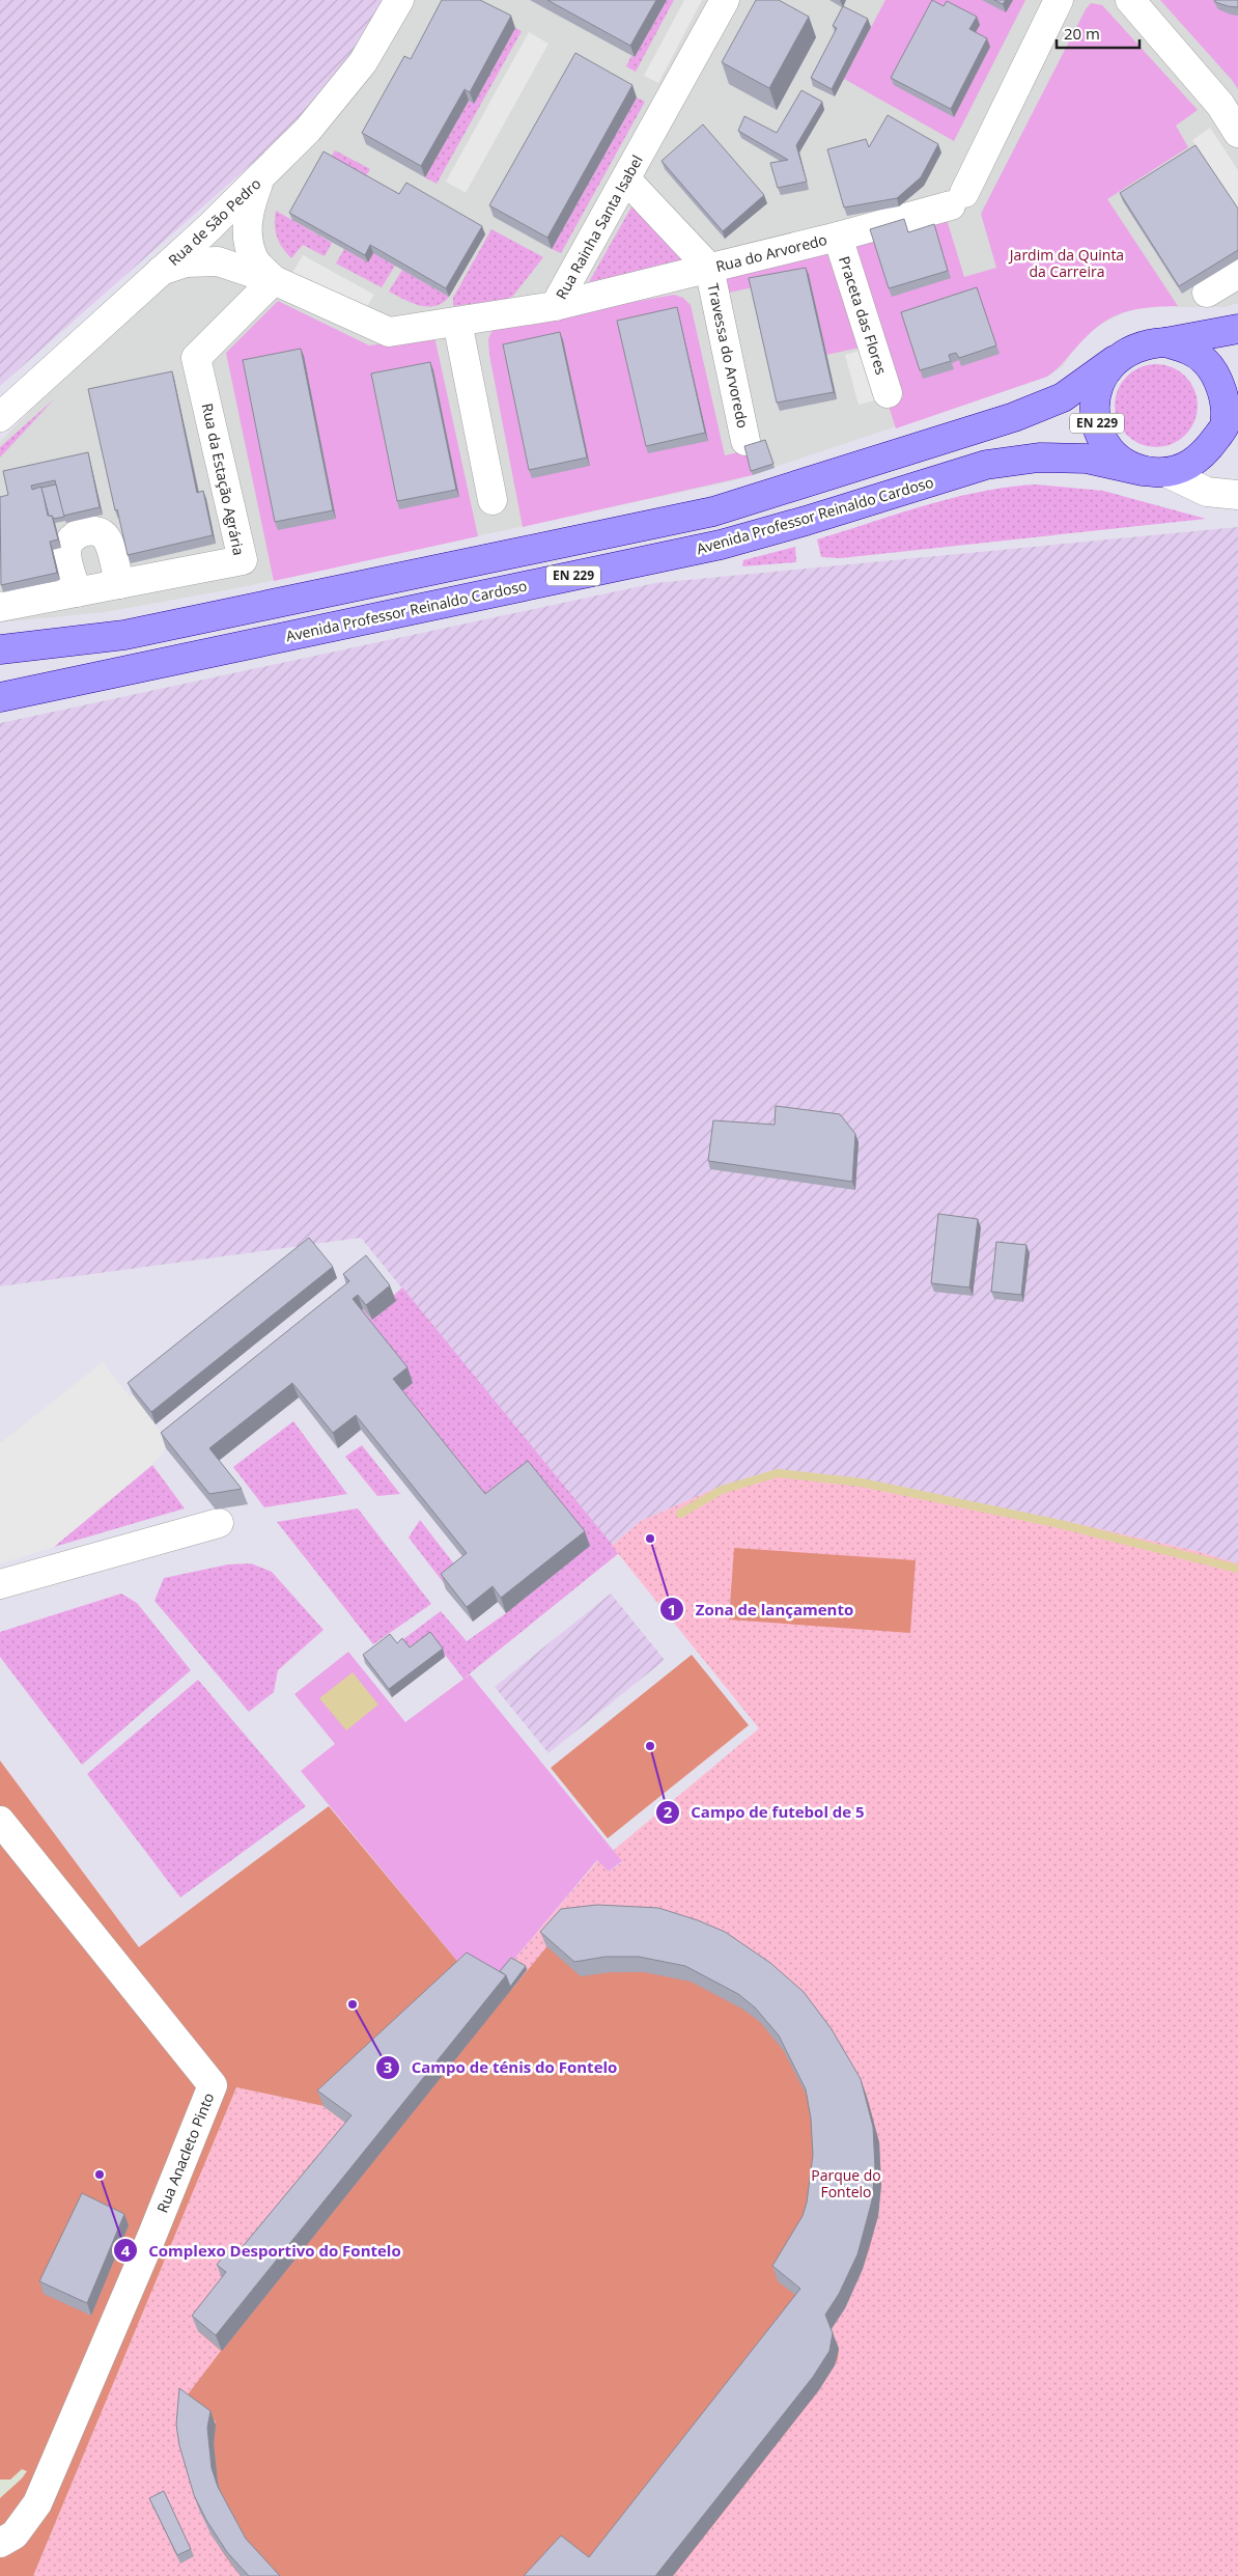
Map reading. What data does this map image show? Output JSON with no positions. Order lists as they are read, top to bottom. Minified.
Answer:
{"streets":{"main road":["EN 229","Avenida Professor Reinaldo Cardoso"],"street":["Rua de São Pedro","Rua Rainha Santa Isabel","Rua do Arvoredo","Praceta das Flores","Travessa do Arvoredo","Rua da Estação Agrária","Rua Anacleto Pinto"]},"crossings":[["Rua de São Pedro","Rua Rainha Santa Isabel"],["Rua Rainha Santa Isabel","Rua do Arvoredo"],["Rua Rainha Santa Isabel","Travessa do Arvoredo"],["Rua Rainha Santa Isabel","Rua da Estação Agrária"],["Rua do Arvoredo","Praceta das Flores"],["Rua do Arvoredo","Travessa do Arvoredo"],["EN 229","Avenida Professor Reinaldo Cardoso"]],"parks":["Jardim da Quinta da Carreira","Parque do Fontelo"],"places":["Zona de lançamento","Campo de futebol de 5","Campo de ténis do Fontelo","Complexo Desportivo do Fontelo"],"scale_bar":"20 m"}
